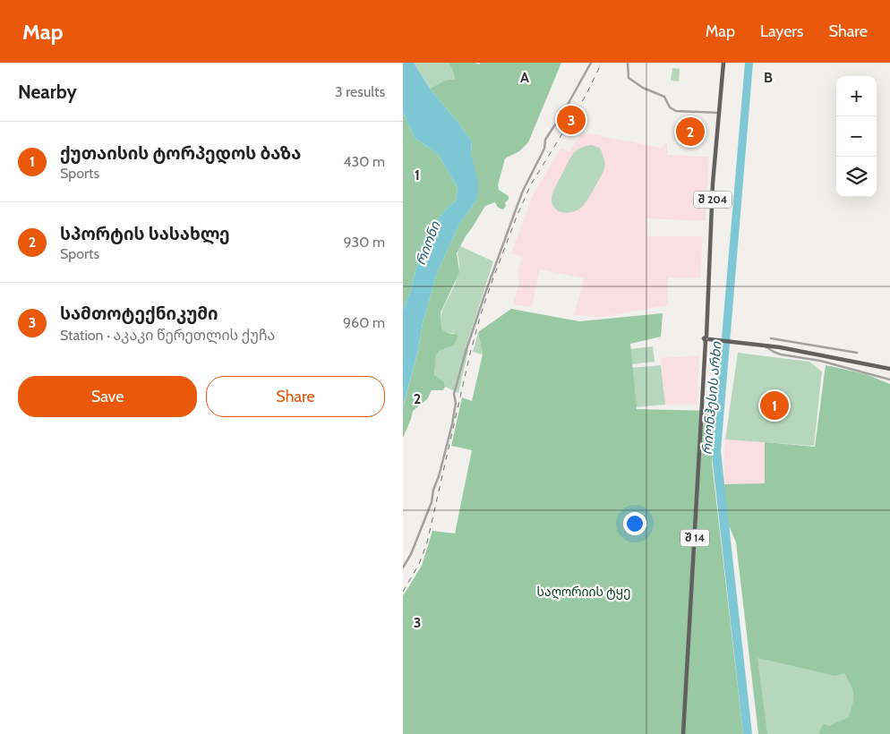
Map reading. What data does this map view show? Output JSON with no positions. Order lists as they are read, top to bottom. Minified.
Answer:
{"streets":{"main road":["შ 204","შ 14"]},"crossings":[["შ 204","შ 14"]],"water":["რიონი","რიონჰესის არხი"],"parks":["საღორიის ტყე"],"page":{"header":"Map","nav":["Map","Layers","Share"],"heading":["Nearby","3 results"],"map_buttons":["+","−"],"pins":["3","2","1"],"list":[{"mark":"1","name":"ქუთაისის ტორპედოს ბაზა","note":"Sports","value":"430 m"},{"mark":"2","name":"სპორტის სასახლე","note":"Sports","value":"930 m"},{"mark":"3","name":"სამთოტექნიკუმი","note":"Station · აკაკი წერეთლის ქუჩა","value":"960 m"}],"buttons":["Save","Share"]},"grid":{"columns":["A","B"],"rows":["1","2","3"]}}
